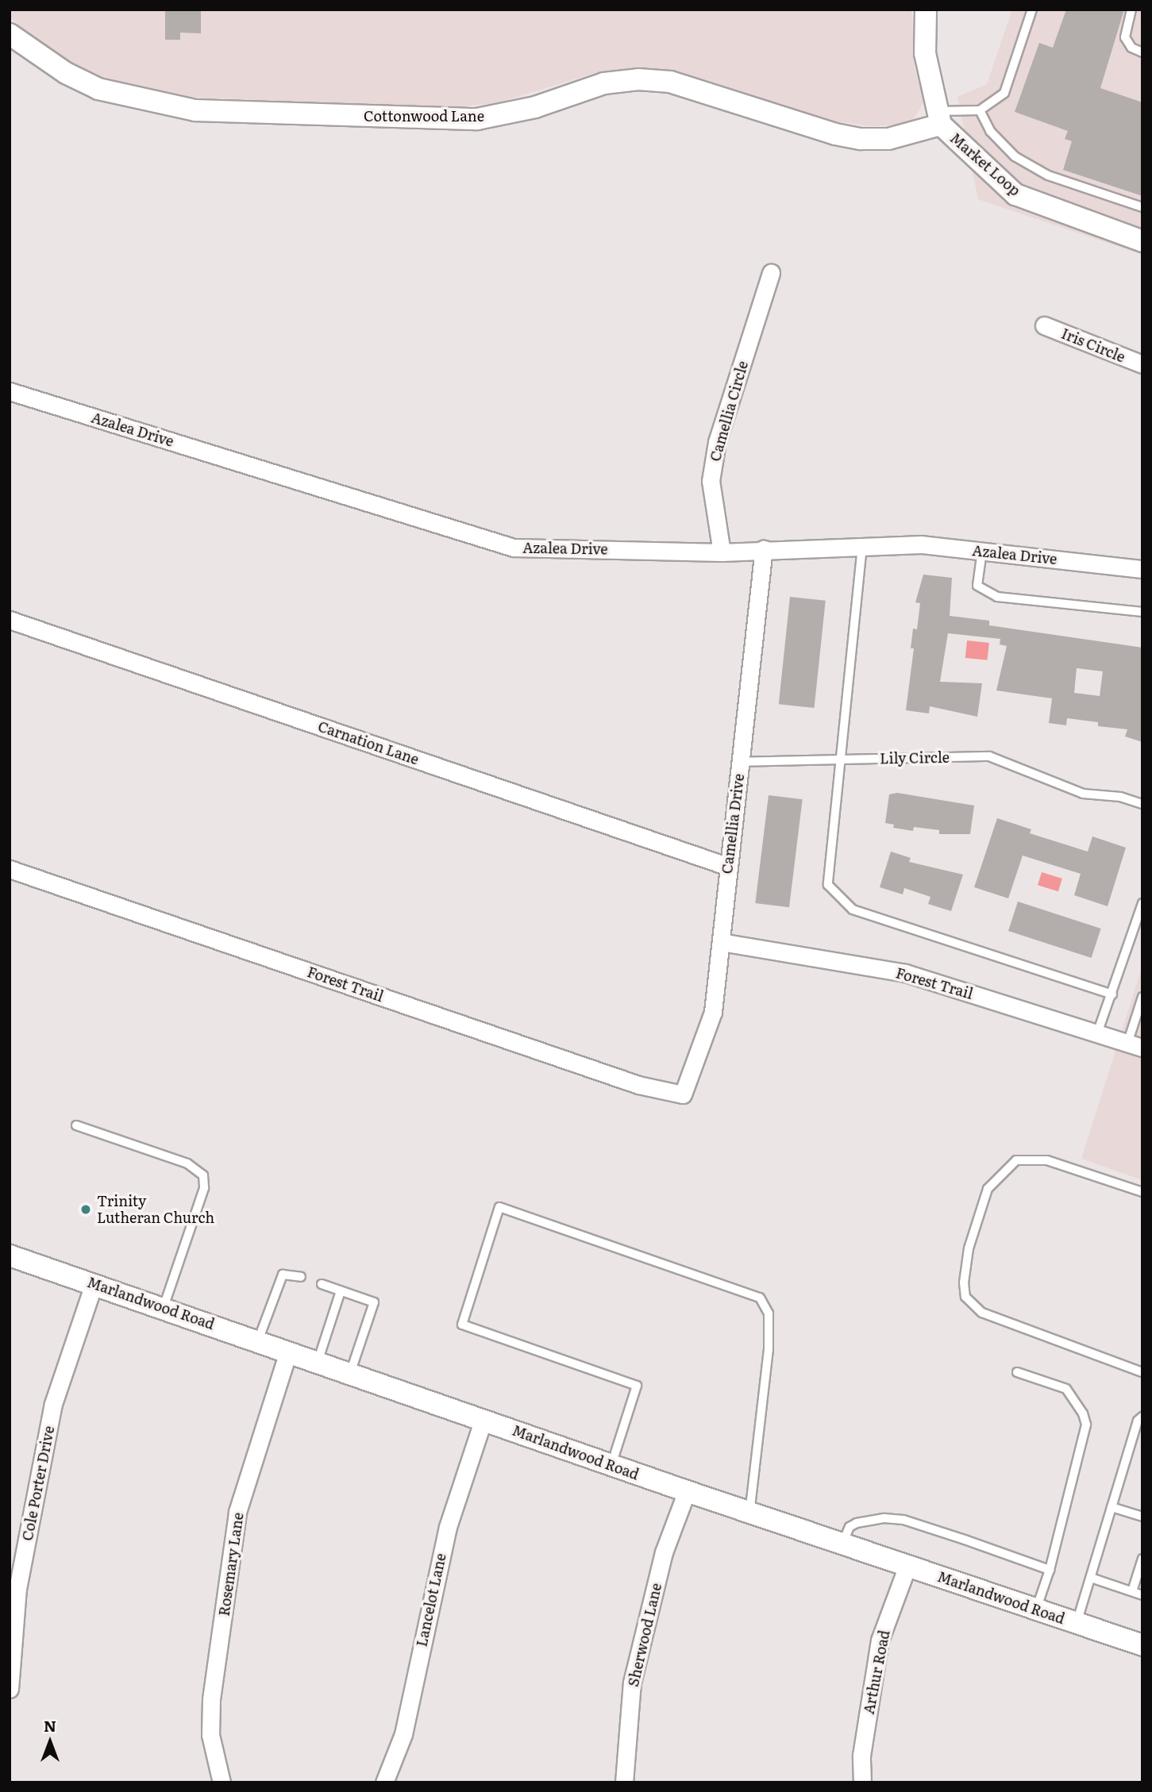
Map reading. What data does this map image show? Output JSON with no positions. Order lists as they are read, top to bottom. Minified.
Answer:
{"streets":{"street":["Cottonwood Lane","Market Loop","Iris Circle","Camellia Circle","Azalea Drive","Carnation Lane","Camellia Drive","Forest Trail","Marlandwood Road","Cole Porter Drive","Rosemary Lane","Lancelot Lane","Sherwood Lane","Arthur Road"],"lane":["Lily Circle"]},"crossings":[["Cottonwood Lane","Market Loop"],["Camellia Circle","Azalea Drive"],["Azalea Drive","Camellia Drive"],["Carnation Lane","Camellia Drive"],["Lily Circle","Camellia Drive"],["Camellia Drive","Forest Trail"],["Marlandwood Road","Cole Porter Drive"],["Marlandwood Road","Rosemary Lane"],["Marlandwood Road","Lancelot Lane"],["Marlandwood Road","Sherwood Lane"],["Marlandwood Road","Arthur Road"]],"places":["Trinity Lutheran Church"],"north":"top"}
